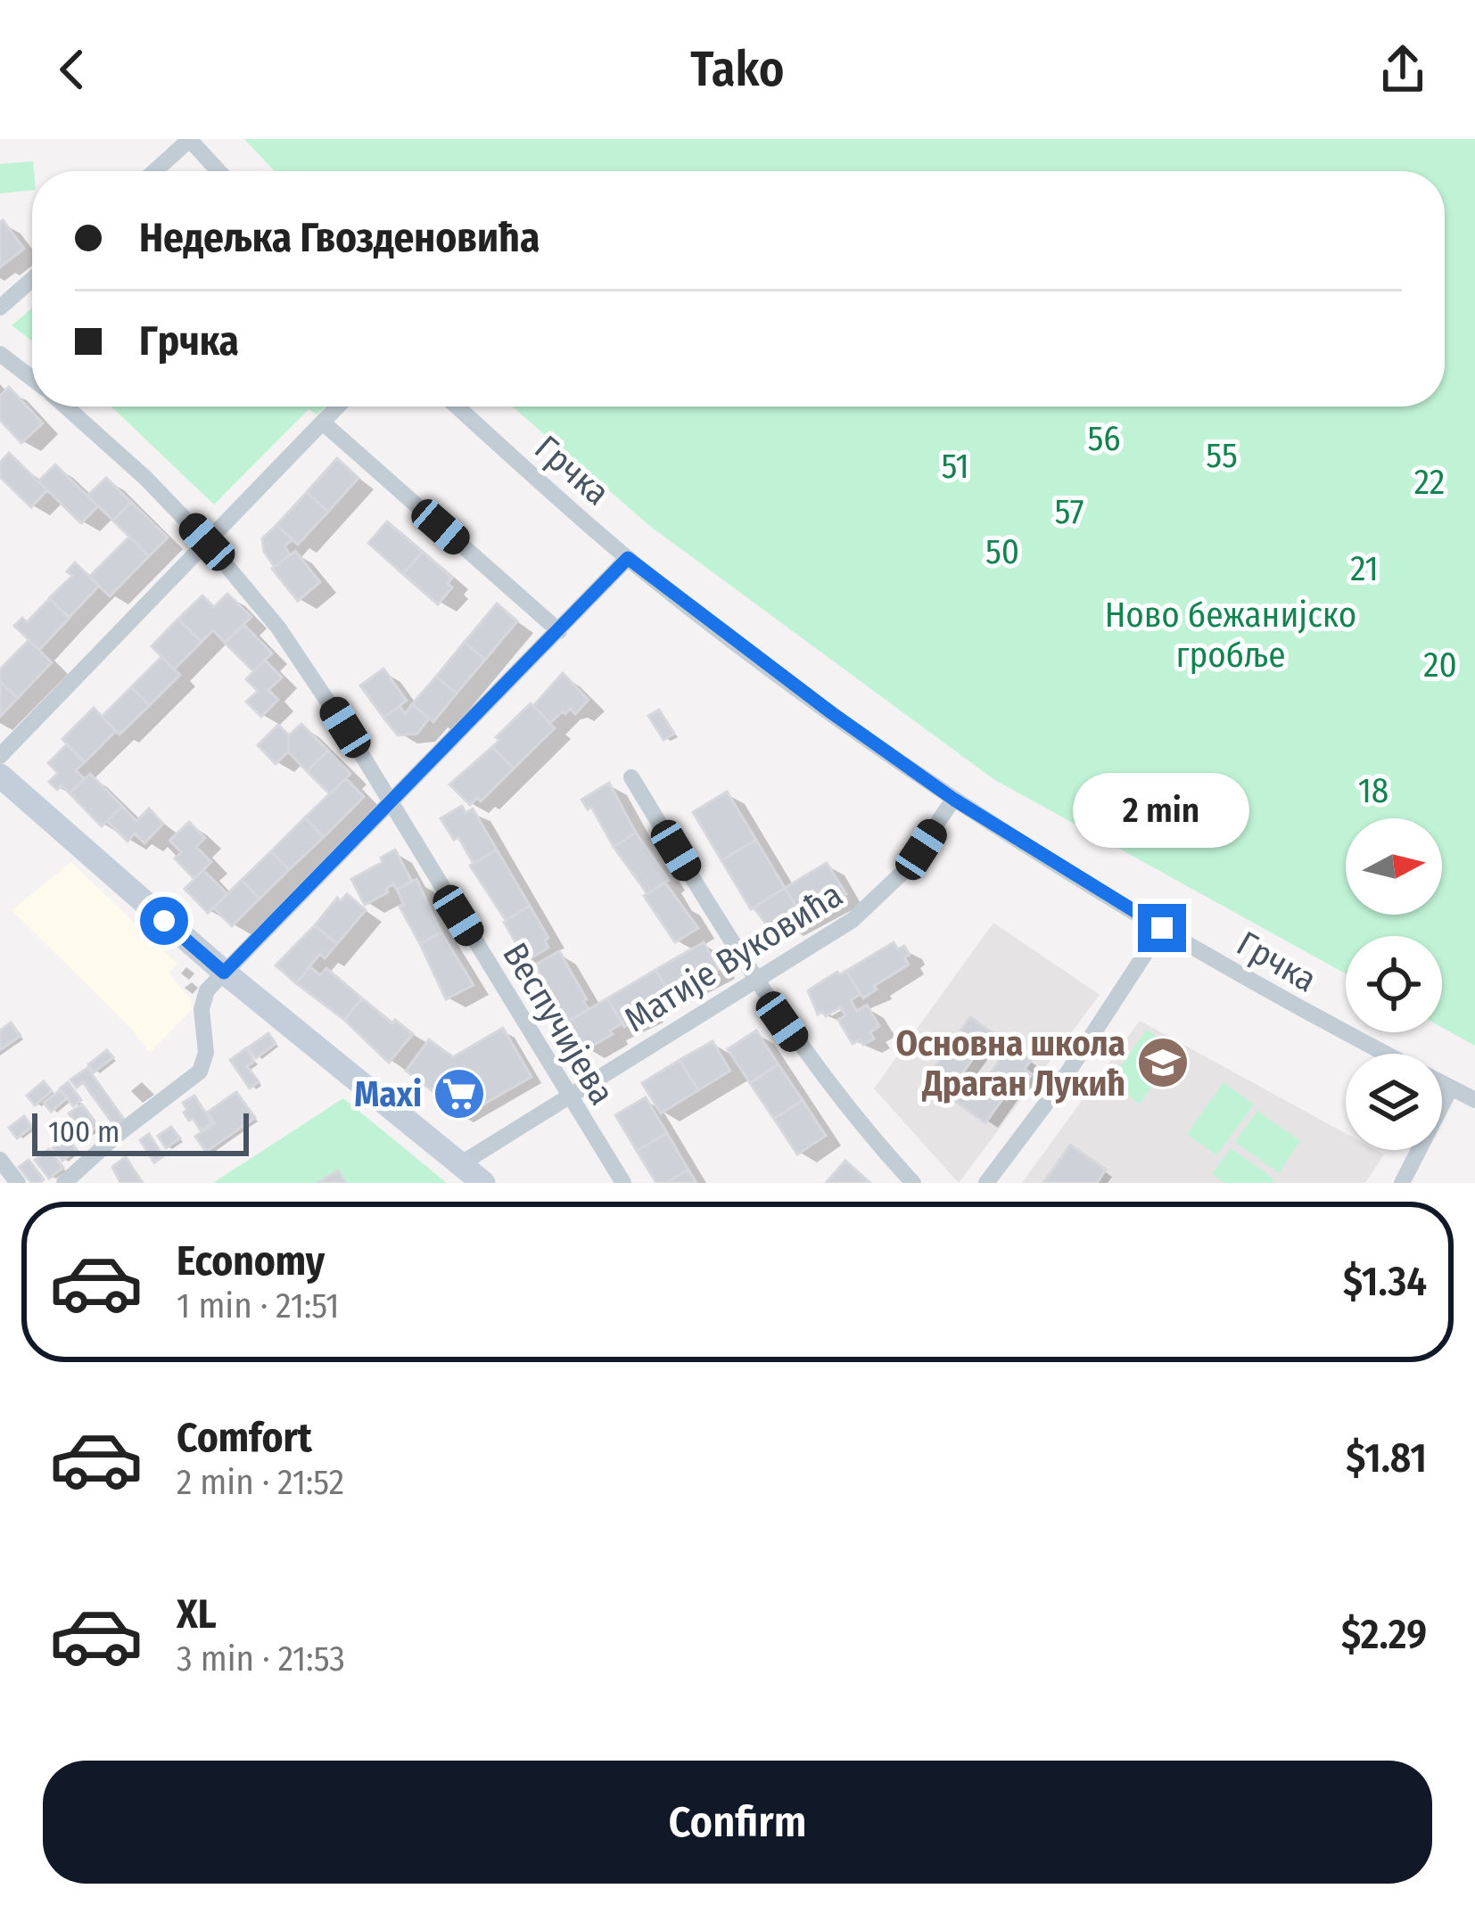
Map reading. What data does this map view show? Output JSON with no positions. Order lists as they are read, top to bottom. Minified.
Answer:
{"streets":{"street":["Грчка","Матије Вуковића","Веспучијева"]},"crossings":[["Грчка","Матије Вуковића"],["Матије Вуковића","Веспучијева"]],"parks":["56","55","51","22","57","50","21","Ново бежанијско гробље","20","18"],"places":{"school or university":["Основна школа Драган Лукић"],"supermarket":["Maxi"]},"scale_bar":"100 m","north":"right","page":{"header":"Tako","banner":["Недељка Гвозденовића","Грчка"],"bubble":"2 min","scale":"100 m","list":[{"name":"Economy","note":"1 min · 21:51","value":"$1.34"},{"name":"Comfort","note":"2 min · 21:52","value":"$1.81"},{"name":"XL","note":"3 min · 21:53","value":"$2.29"}],"buttons":"Confirm"}}
